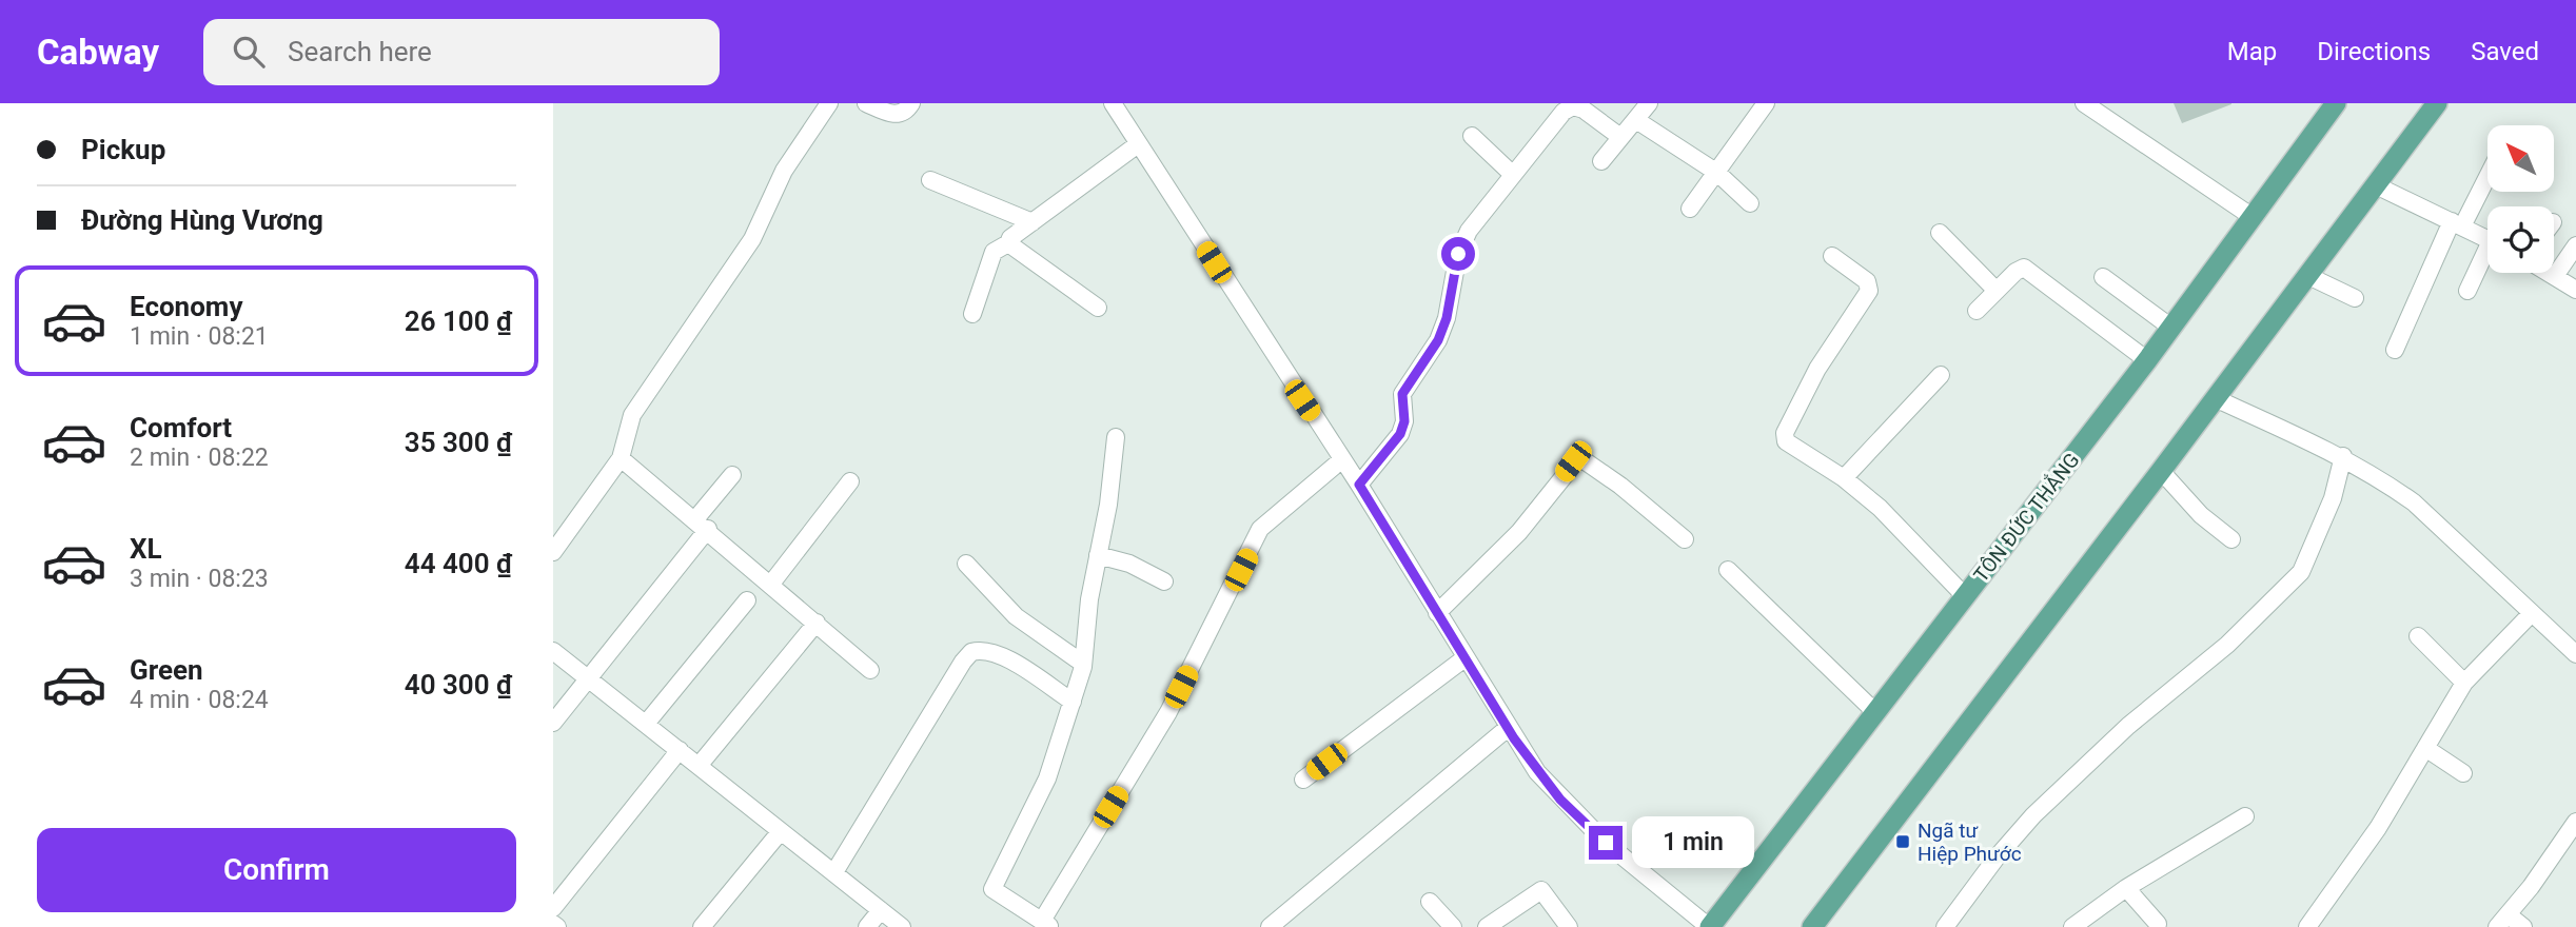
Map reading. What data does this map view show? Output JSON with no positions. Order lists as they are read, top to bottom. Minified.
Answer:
{"streets":{"main road":["TÔN ĐỨC THẮNG"]},"places":{"transit":["Ngã tư Hiệp Phước"]},"north":"top left","page":{"header":"Cabway","search":"Search here","nav":["Map","Directions","Saved"],"banner":["Pickup","Đường Hùng Vương"],"list":[{"name":"Economy","note":"1 min · 08:21","value":"26 100 ₫"},{"name":"Comfort","note":"2 min · 08:22","value":"35 300 ₫"},{"name":"XL","note":"3 min · 08:23","value":"44 400 ₫"},{"name":"Green","note":"4 min · 08:24","value":"40 300 ₫"}],"buttons":"Confirm","bubble":"1 min"}}
